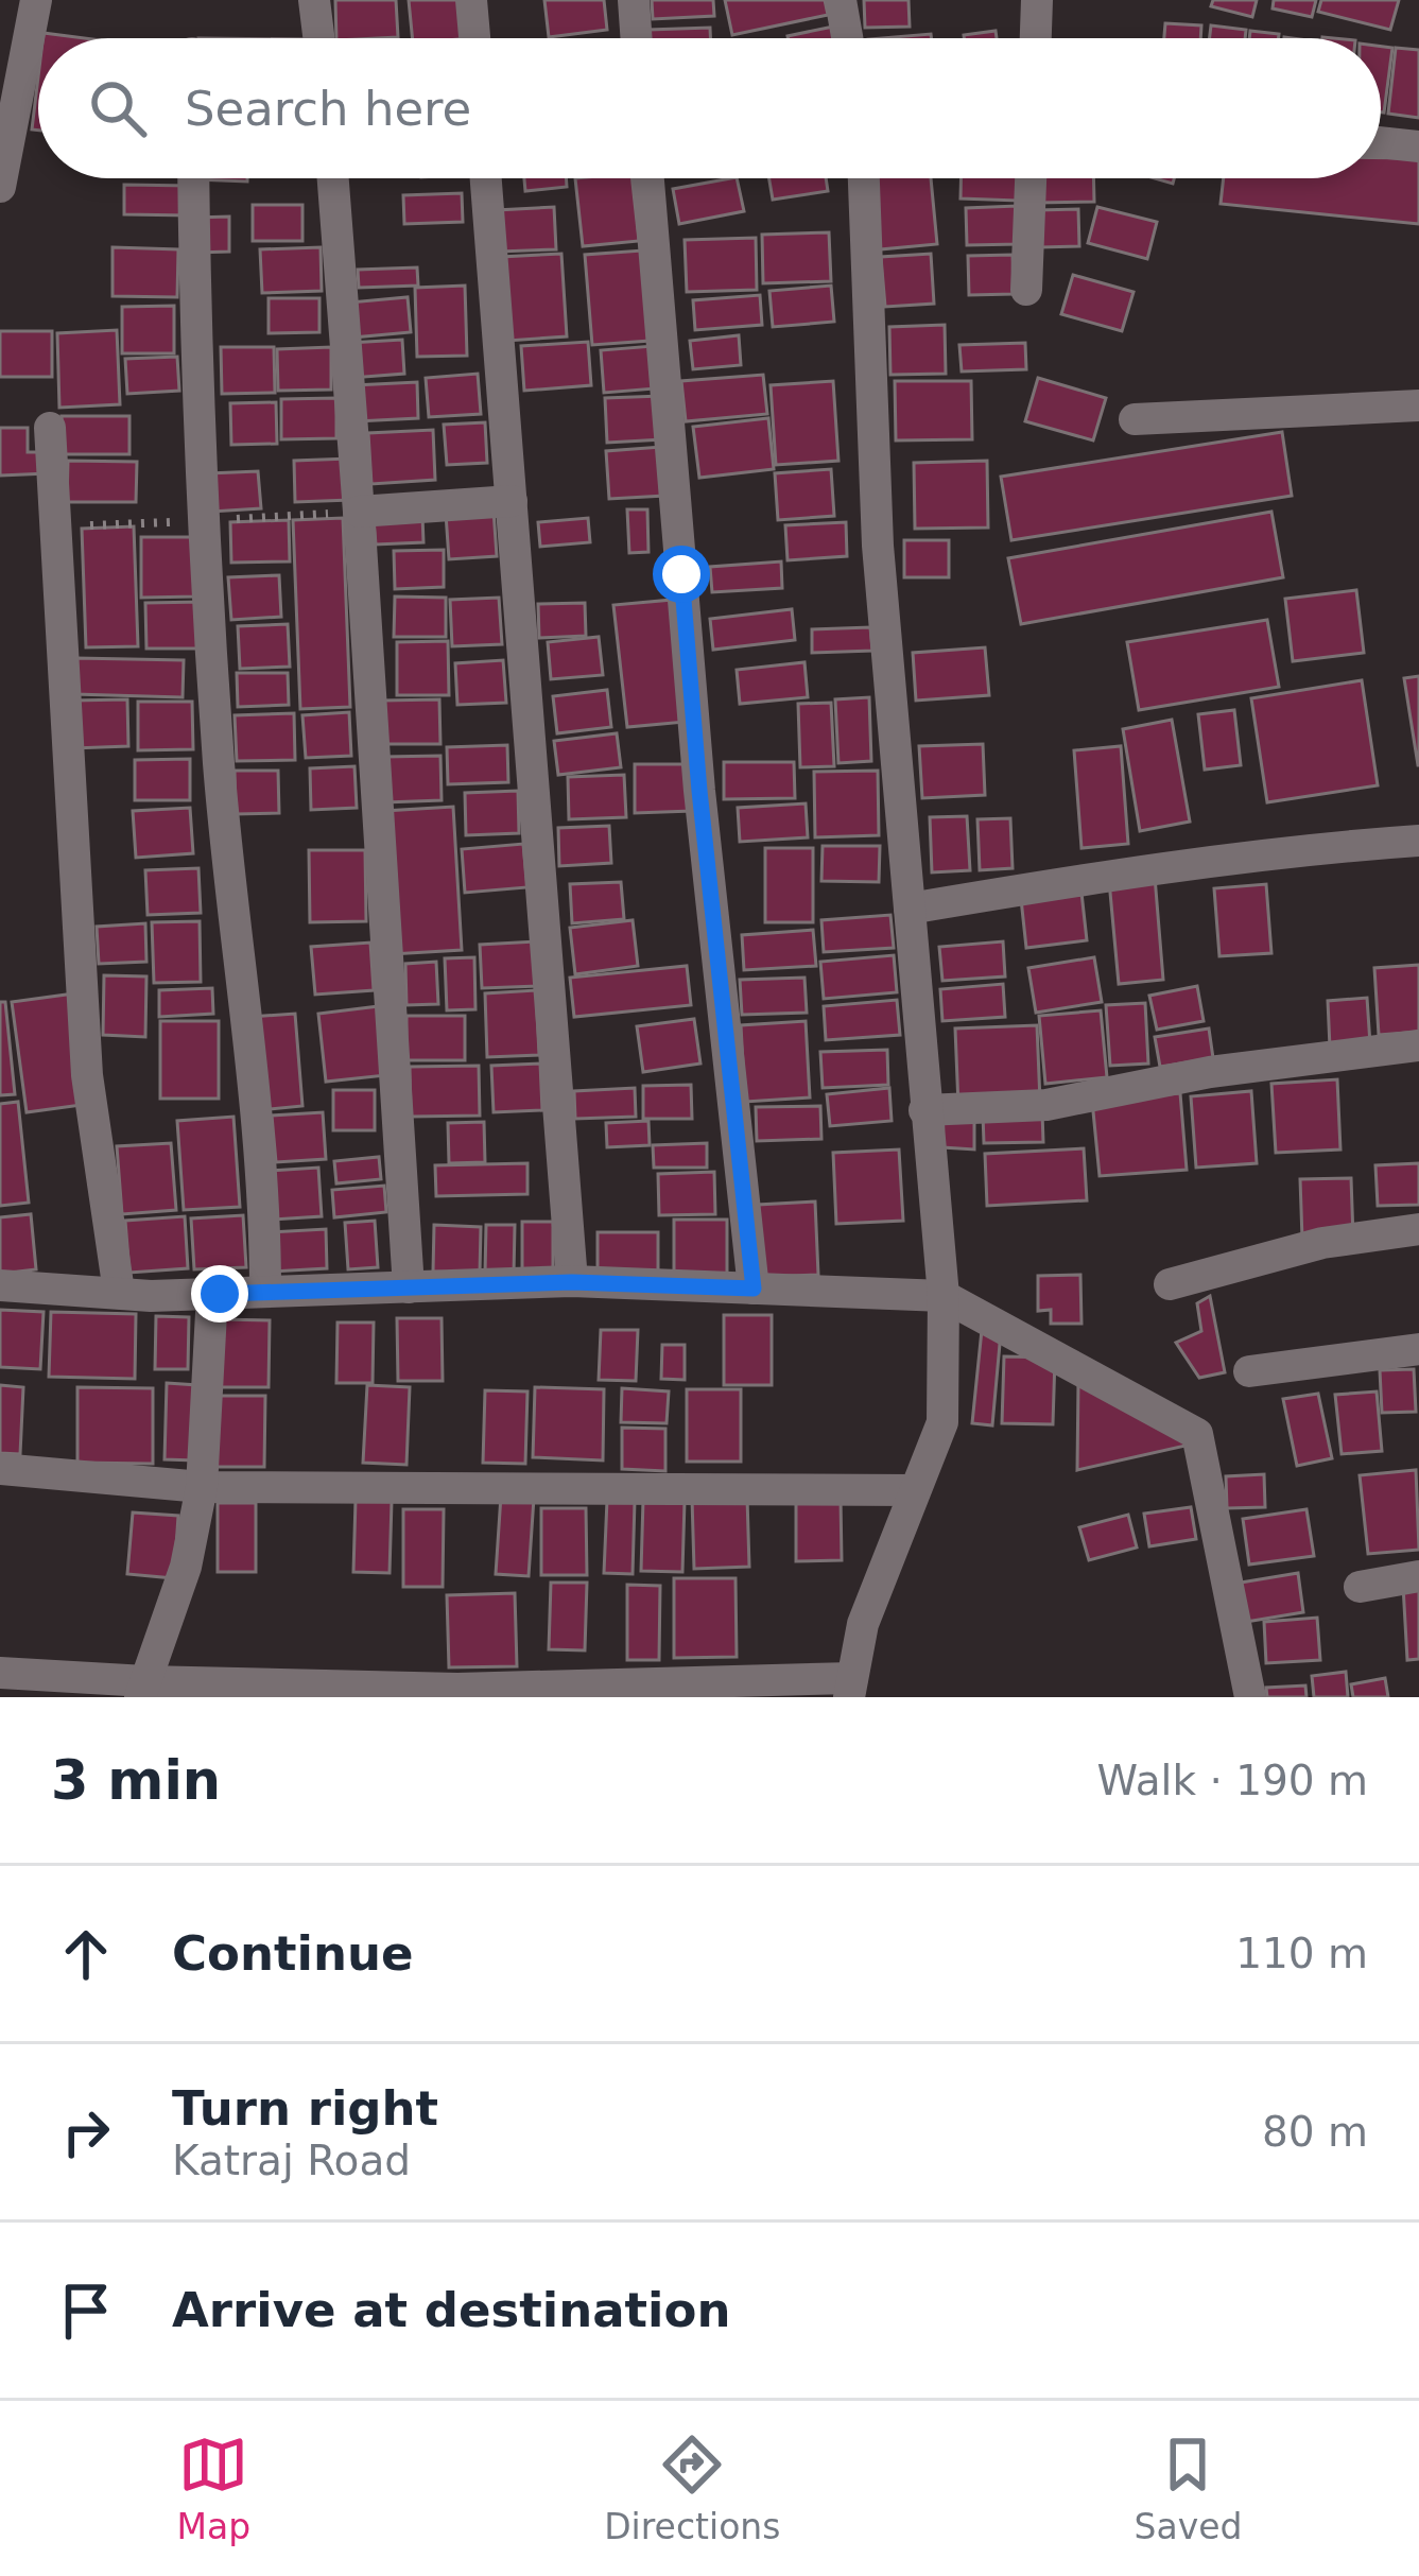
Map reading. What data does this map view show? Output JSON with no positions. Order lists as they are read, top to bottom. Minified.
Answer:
{"page":{"search":"Search here","heading":["3 min","Walk · 190 m"],"list":[["Continue","110 m"],["Turn right","Katraj Road","80 m"],"Arrive at destination"],"nav":["Map","Directions","Saved"]}}
